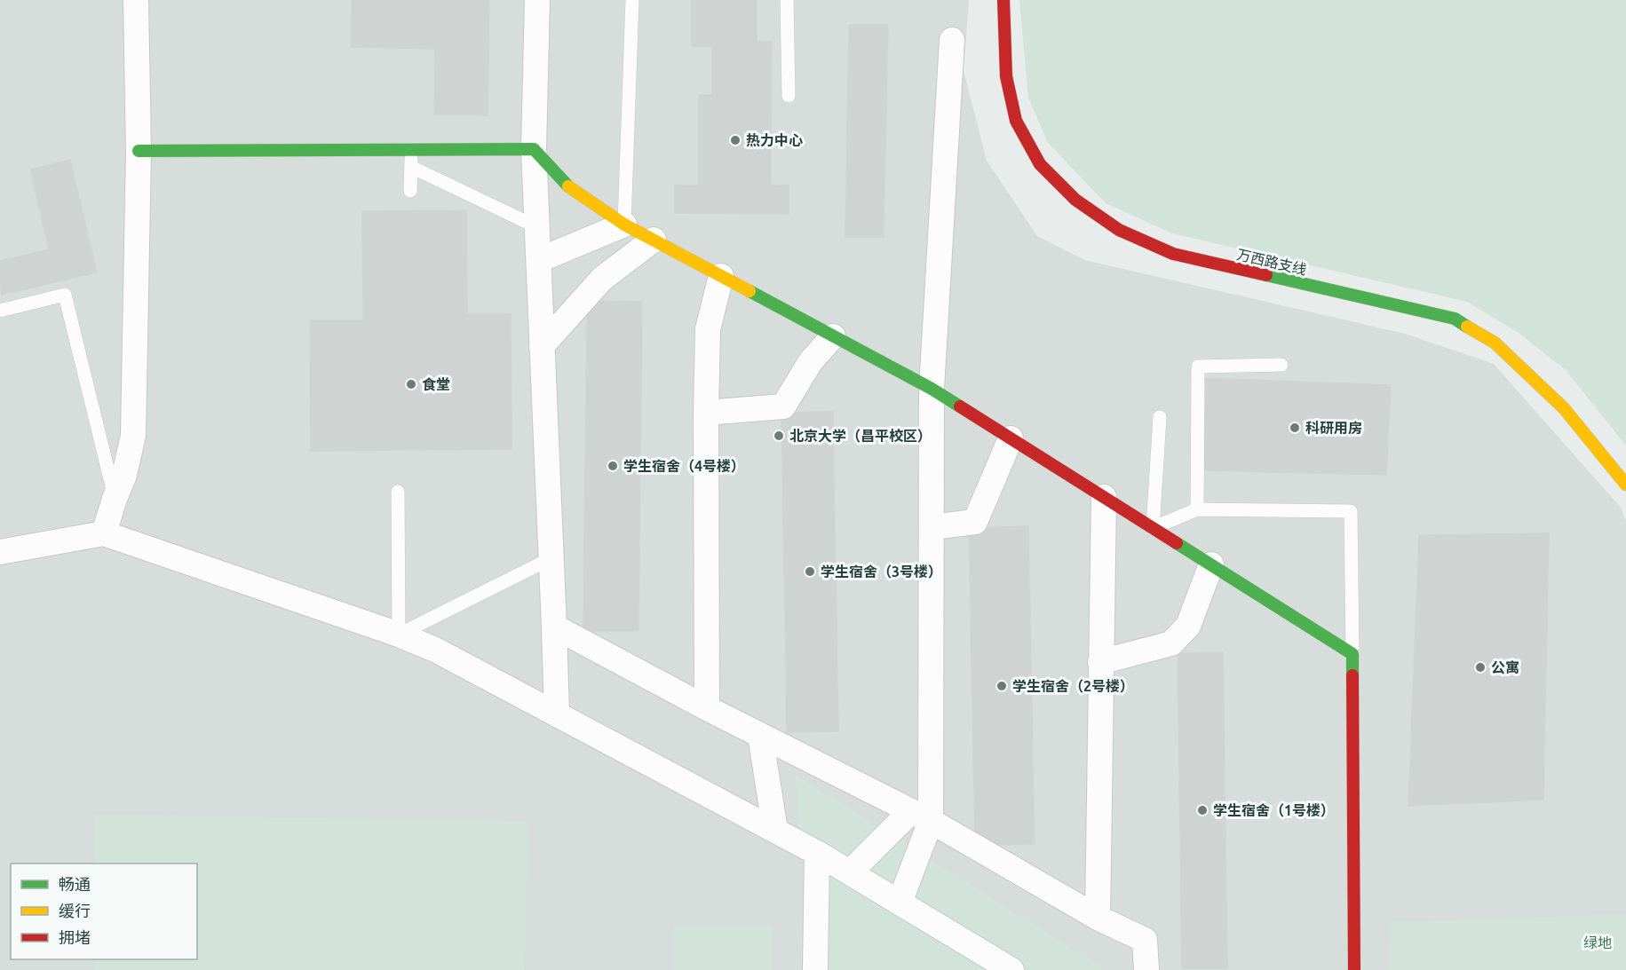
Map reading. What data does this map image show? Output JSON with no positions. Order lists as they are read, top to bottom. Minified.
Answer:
{"streets":{"street":["万西路支线"]},"parks":["绿地"],"places":["热力中心","食堂","科研用房","北京大学（昌平校区）","学生宿舍（4号楼）","学生宿舍（3号楼）","公寓","学生宿舍（2号楼）","学生宿舍（1号楼）"],"legend":["畅通","缓行","拥堵"]}
